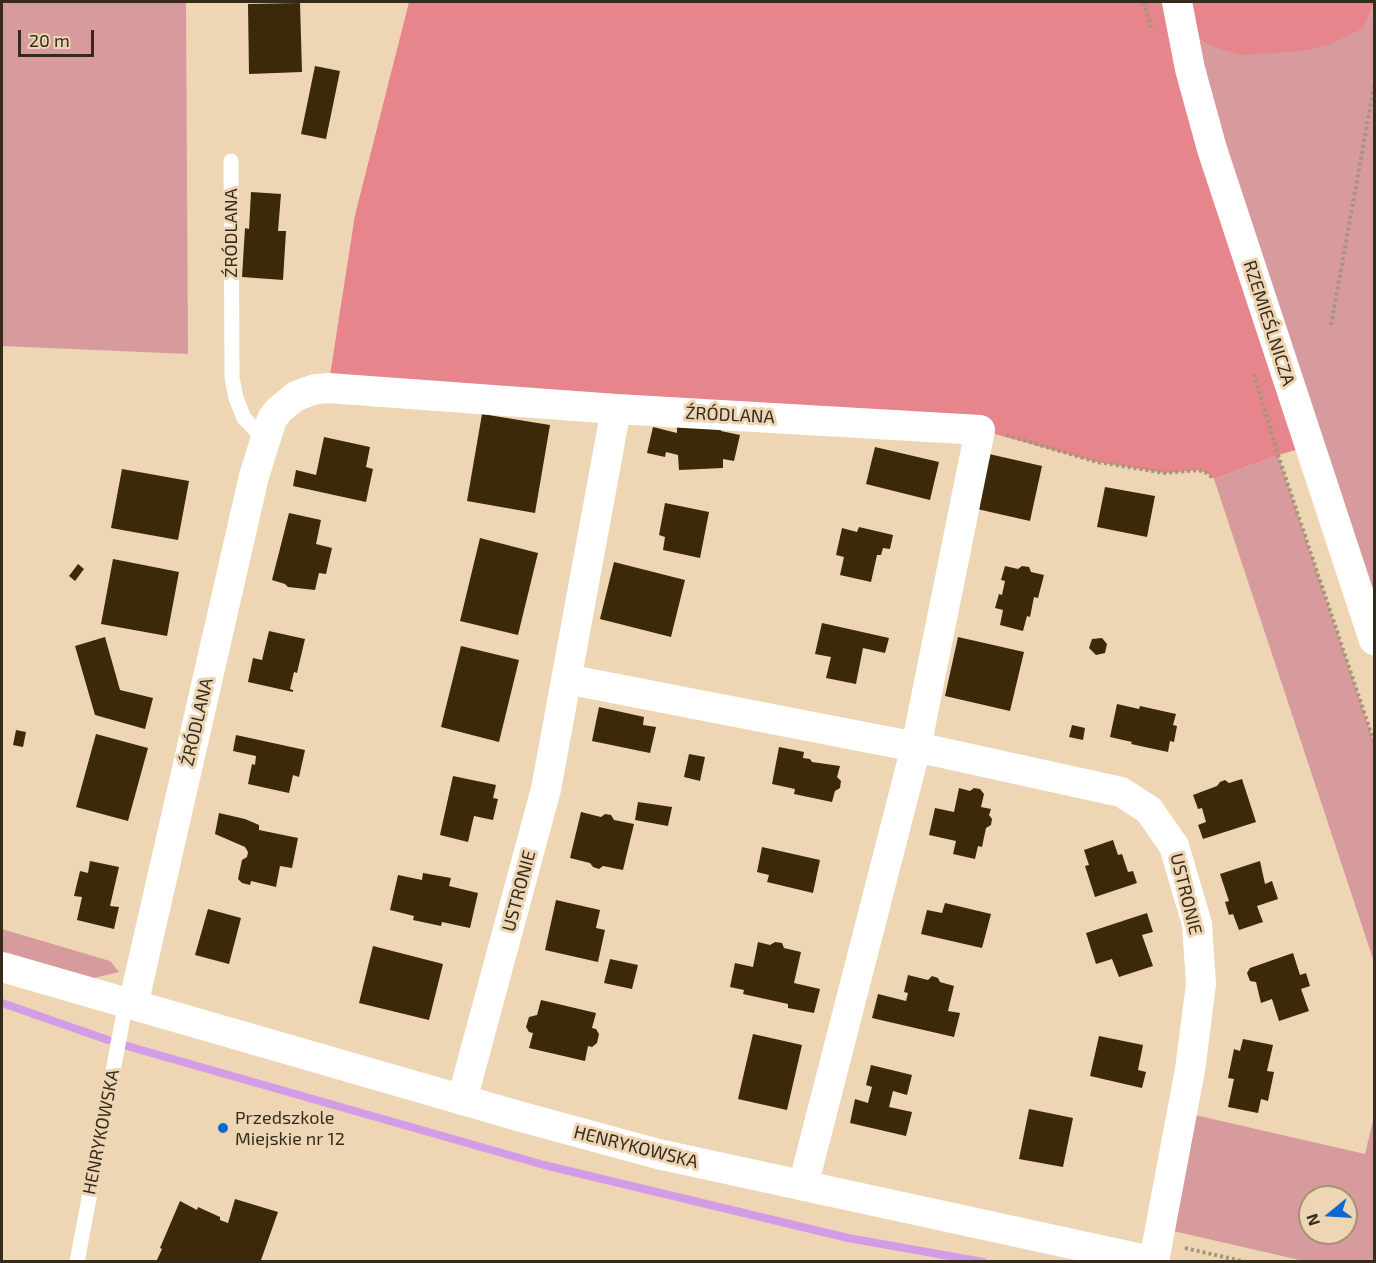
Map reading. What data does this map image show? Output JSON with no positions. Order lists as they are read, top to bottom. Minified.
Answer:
{"streets":{"street":["ŹRÓDLANA","RZEMIEŚLNICZA","USTRONIE","HENRYKOWSKA"]},"crossings":[["ŹRÓDLANA","USTRONIE"],["ŹRÓDLANA","HENRYKOWSKA"],["USTRONIE","HENRYKOWSKA"]],"places":["Przedszkole Miejskie nr 12"],"scale_bar":"20 m","north":"left"}
